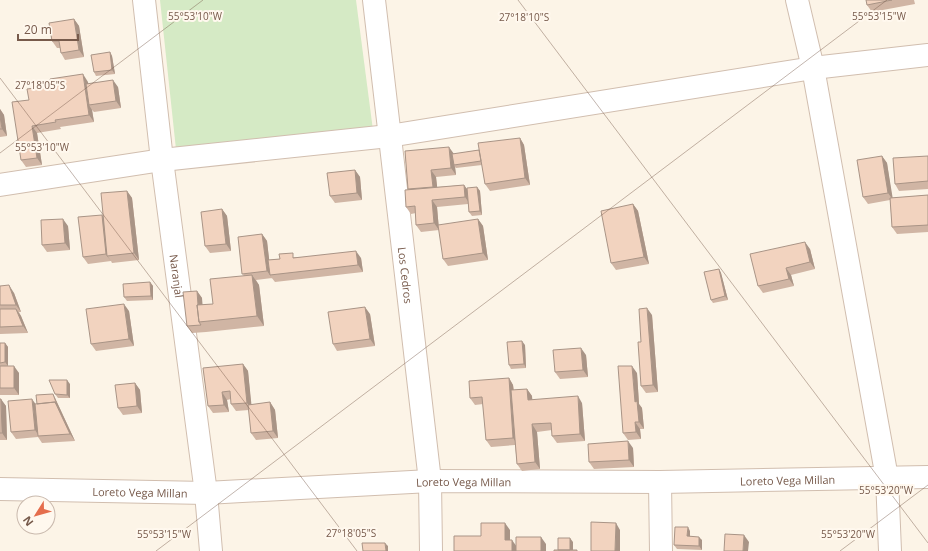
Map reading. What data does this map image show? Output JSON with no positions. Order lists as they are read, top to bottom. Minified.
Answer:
{"streets":{"street":["Los Cedros","Naranjal","Loreto Vega Millan"]},"crossings":[["Los Cedros","Loreto Vega Millan"],["Naranjal","Loreto Vega Millan"]],"scale_bar":"20 m","north":"bottom left","coordinates":["55°53'10\"W","55°53'15\"W","27°18'10\"S","27°18'05\"S","55°53'20\"W"]}
